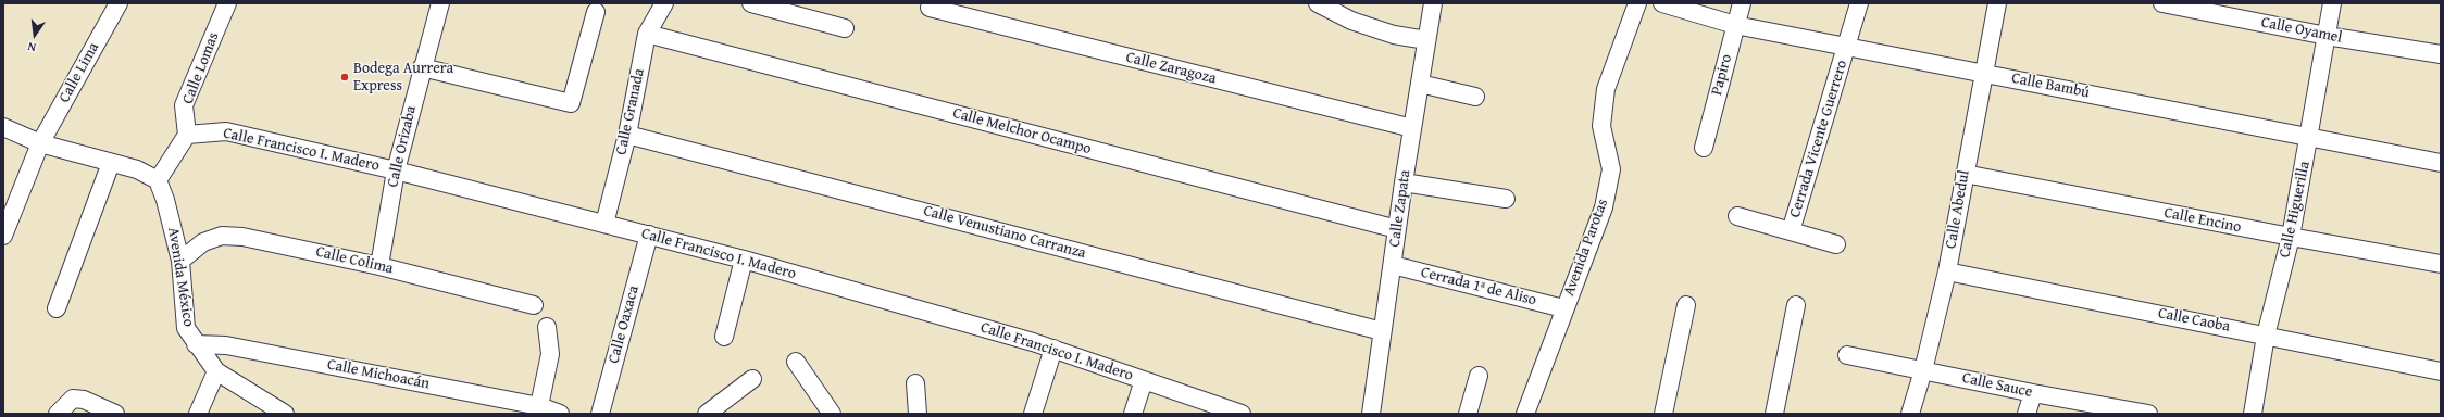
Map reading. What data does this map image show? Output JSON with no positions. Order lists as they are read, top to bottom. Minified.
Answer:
{"streets":{"street":["Calle Oyamel","Calle Lomas","Calle Zaragoza","Calle Lima","Papiro","Calle Bambú","Calle Granada","Calle Melchor Ocampo","Cerrada Vicente Guerrero","Calle Orizaba","Calle Francisco I. Madero","Calle Zapata","Calle Abedul","Calle Higuerilla","Calle Encino","Calle Venustiano Carranza","Avenida Parotas","Calle Colima","Avenida México","Cerrada 1ª de Aliso","Calle Caoba","Calle Oaxaca","Calle Michoacán","Calle Sauce"]},"crossings":[["Calle Oyamel","Calle Higuerilla"],["Calle Lomas","Calle Francisco I. Madero"],["Calle Zaragoza","Calle Zapata"],["Papiro","Calle Bambú"],["Calle Bambú","Cerrada Vicente Guerrero"],["Calle Bambú","Calle Abedul"],["Calle Bambú","Calle Higuerilla"],["Calle Granada","Calle Melchor Ocampo"],["Calle Granada","Calle Francisco I. Madero"],["Calle Granada","Calle Venustiano Carranza"],["Calle Melchor Ocampo","Calle Zapata"],["Calle Orizaba","Calle Francisco I. Madero"],["Calle Orizaba","Calle Colima"],["Calle Francisco I. Madero","Calle Oaxaca"],["Calle Zapata","Calle Venustiano Carranza"],["Calle Zapata","Cerrada 1ª de Aliso"],["Calle Abedul","Calle Encino"],["Calle Abedul","Calle Caoba"],["Calle Abedul","Calle Sauce"],["Calle Higuerilla","Calle Encino"],["Calle Higuerilla","Calle Caoba"],["Avenida Parotas","Cerrada 1ª de Aliso"],["Calle Colima","Avenida México"],["Avenida México","Calle Michoacán"]],"places":["Bodega Aurrera Express"],"north":"bottom"}
